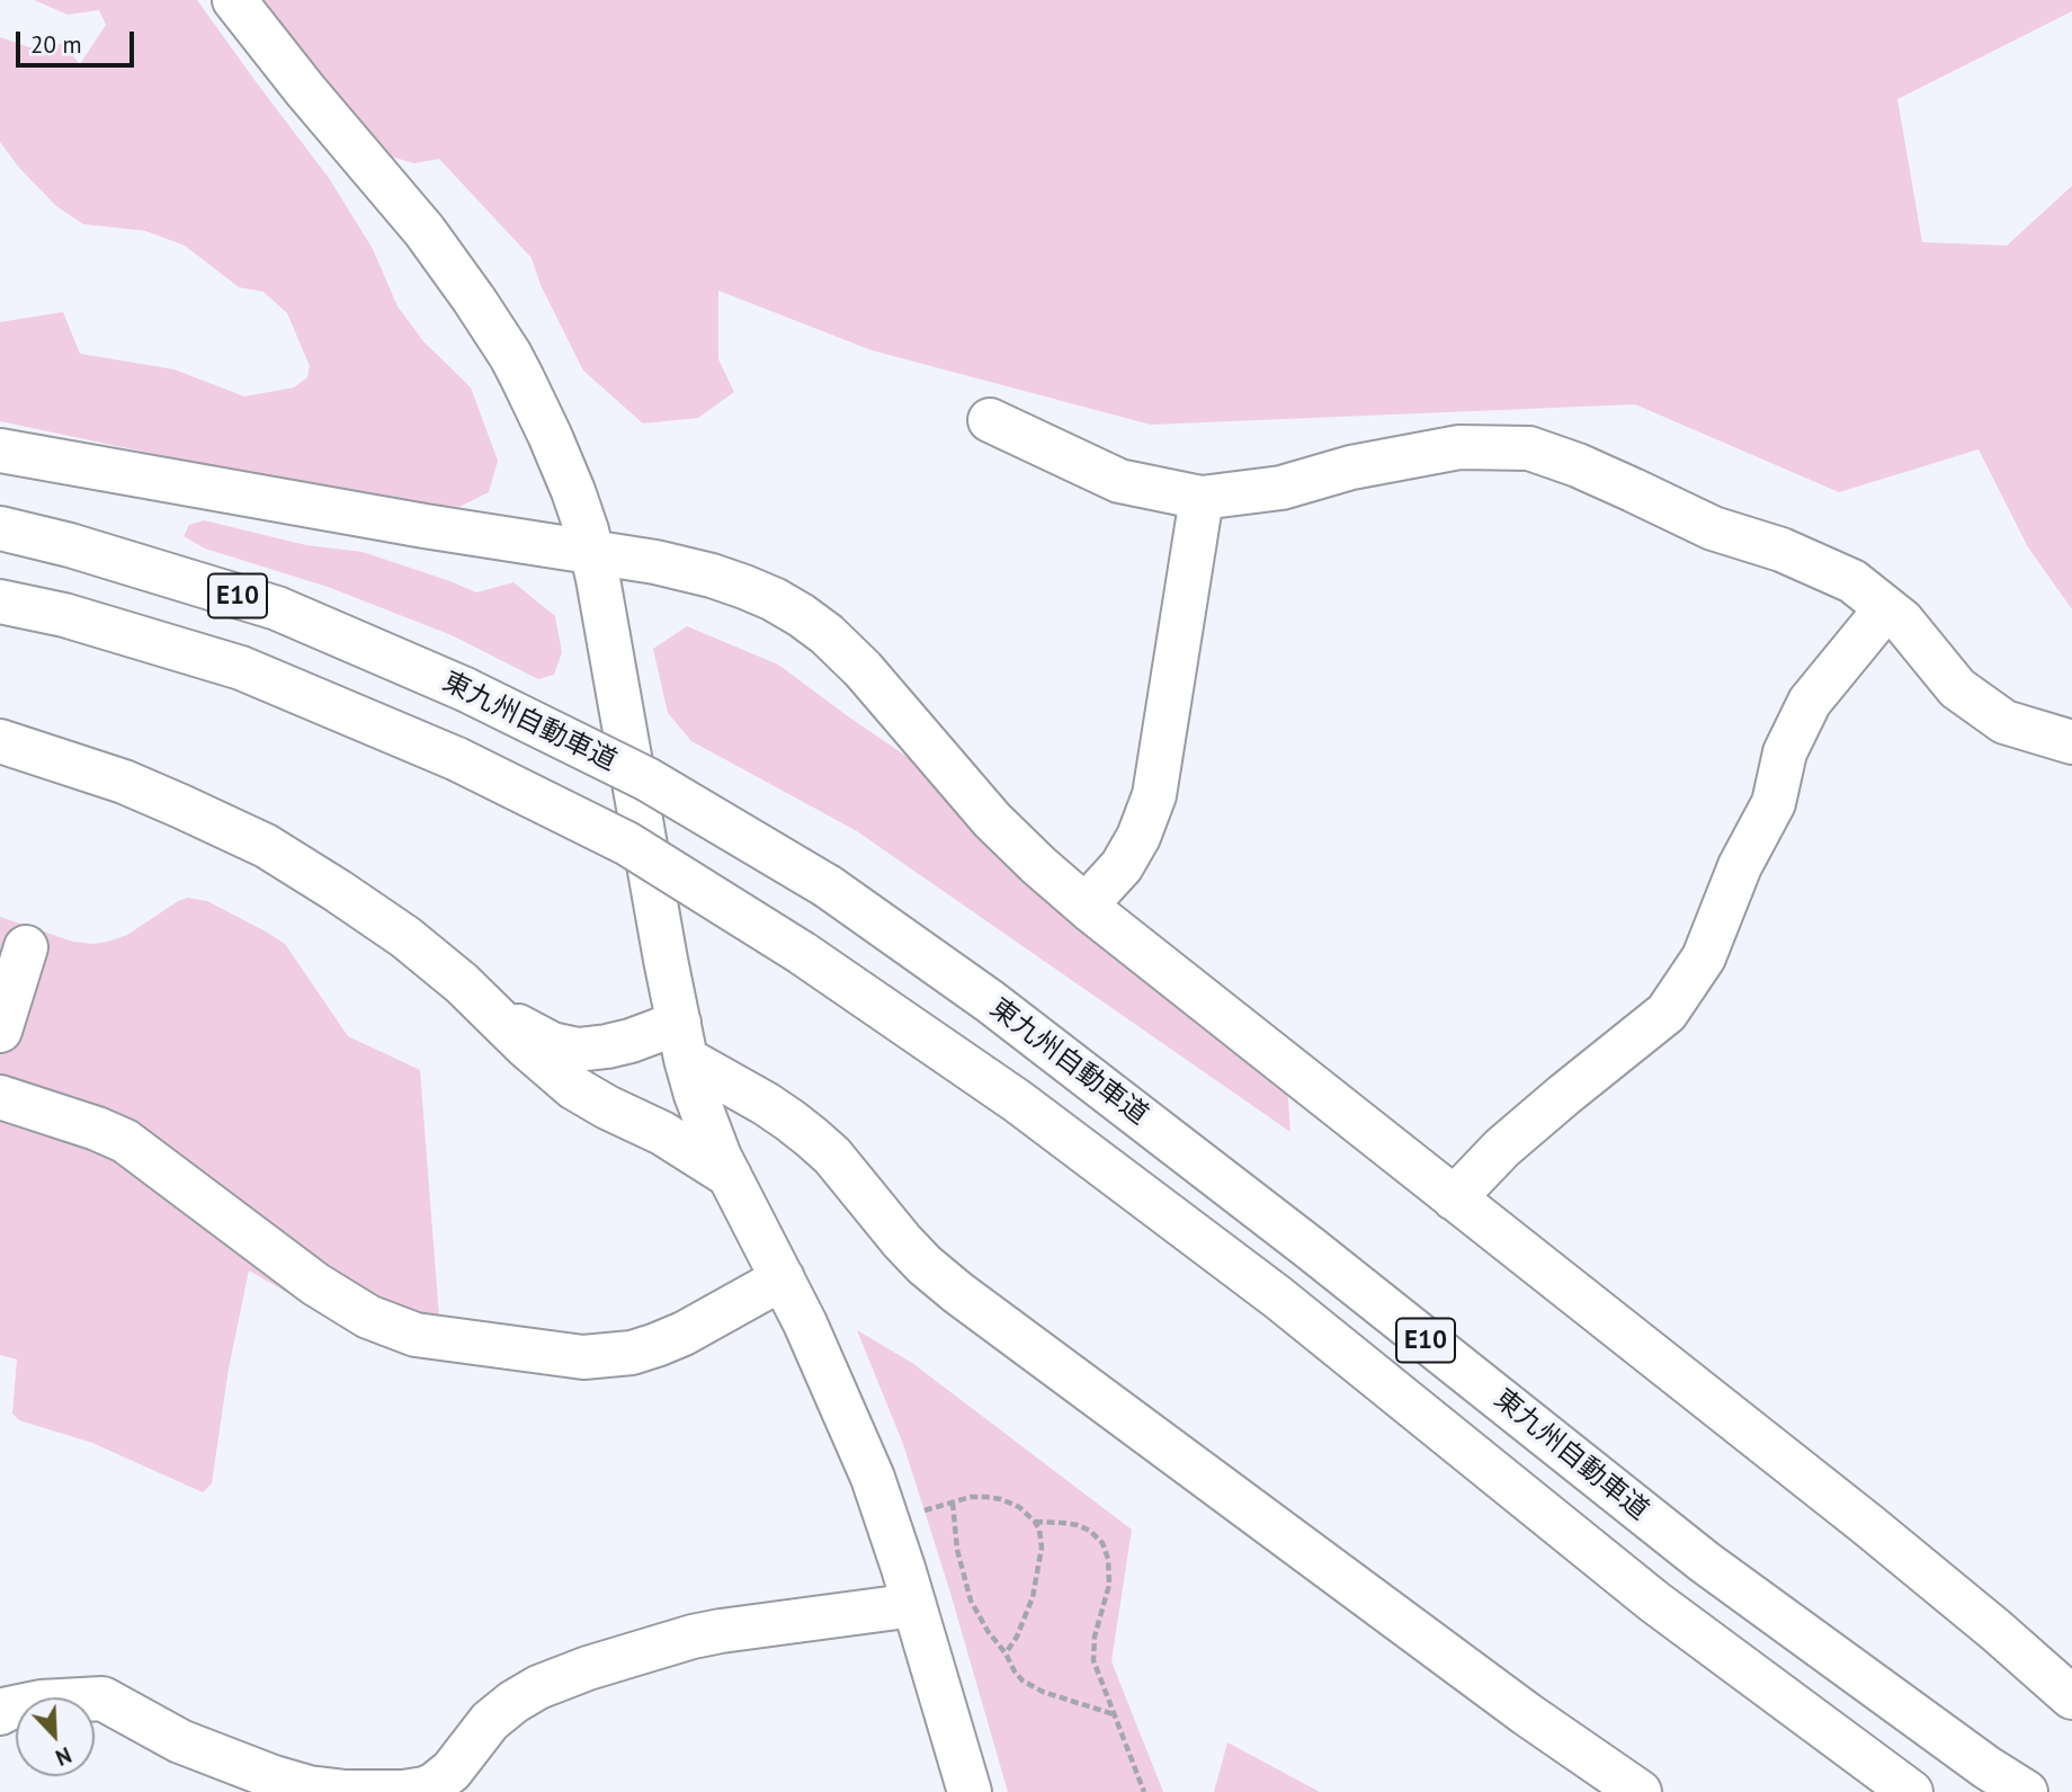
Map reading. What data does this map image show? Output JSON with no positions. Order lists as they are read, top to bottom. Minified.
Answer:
{"streets":{"main road":["E10","東九州自動車道"]},"scale_bar":"20 m","north":"bottom right"}
